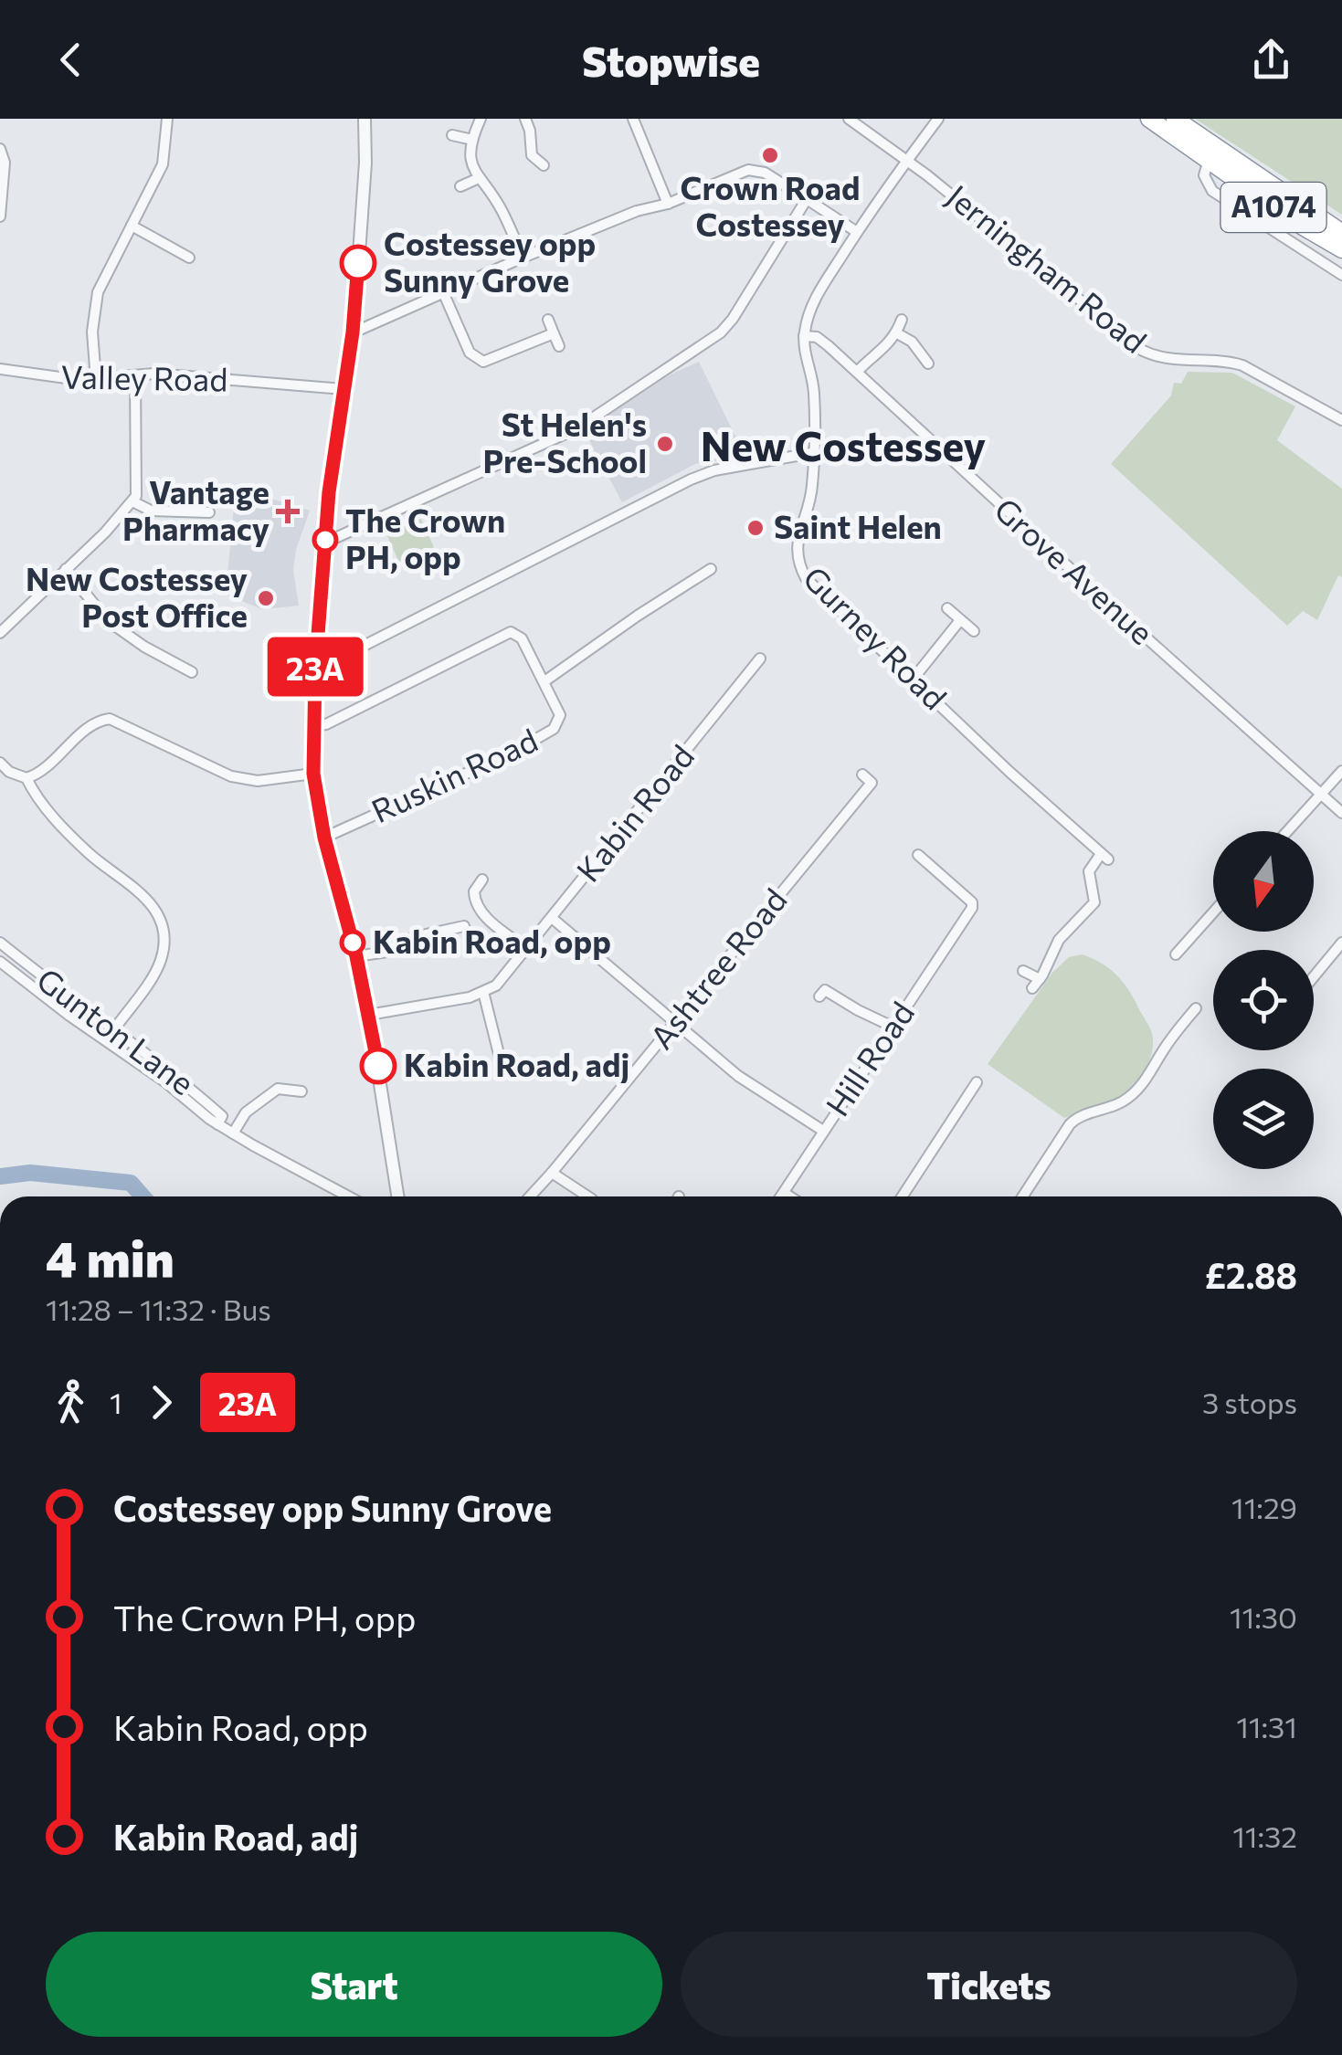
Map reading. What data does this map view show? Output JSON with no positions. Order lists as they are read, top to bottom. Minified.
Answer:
{"streets":{"highway":["A1074"],"street":["Jerningham Road","Valley Road","Grove Avenue","Gurney Road","Ruskin Road","Kabin Road","Ashtree Road","Gunton Lane","Hill Road"]},"crossings":[["Jerningham Road","Gurney Road"],["Grove Avenue","Gurney Road"]],"districts":["New Costessey"],"places":{"other":["Crown Road Costessey","Costessey opp Sunny Grove","St Helen's Pre-School","Saint Helen","The Crown PH, opp","New Costessey Post Office","Kabin Road, opp","Kabin Road, adj"],"health":["Vantage Pharmacy"]},"lines":["bus line 23A"],"north":"bottom","page":{"header":"Stopwise","on_map":"23A","heading":["4 min","11:28 – 11:32 · Bus","£2.88"],"legs":["1","23A","3 stops"],"list":[{"name":"Costessey opp Sunny Grove","value":"11:29"},{"name":"The Crown PH, opp","value":"11:30"},{"name":"Kabin Road, opp","value":"11:31"},{"name":"Kabin Road, adj","value":"11:32"}],"buttons":["Start","Tickets"]}}
